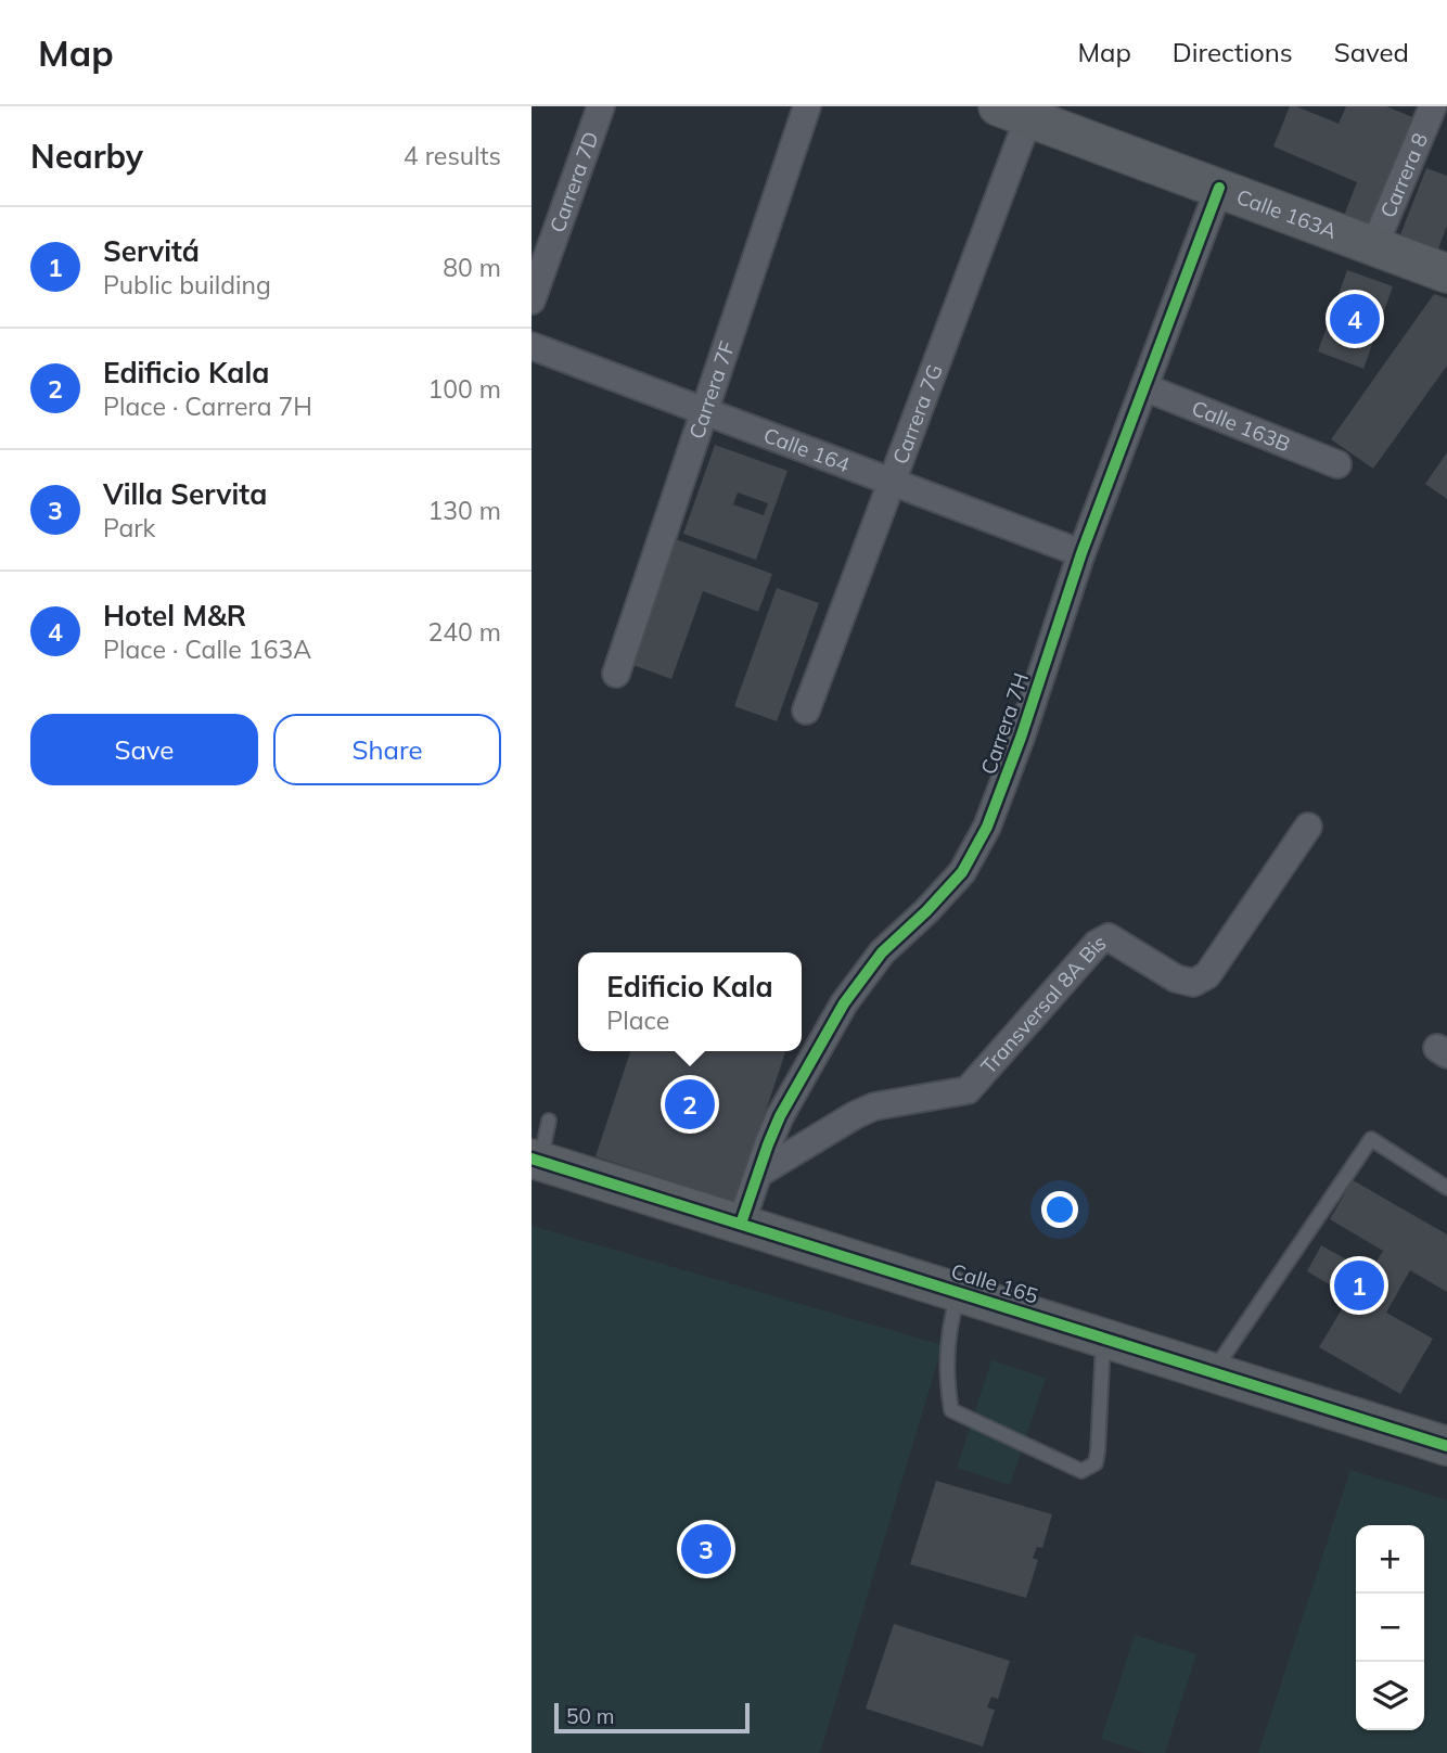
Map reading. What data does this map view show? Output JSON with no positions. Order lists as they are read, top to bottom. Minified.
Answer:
{"streets":{"street":["Carrera 8","Carrera 7D","Calle 163A","Carrera 7F","Carrera 7G","Calle 163B","Calle 164","Carrera 7H","Transversal 8A Bis","Calle 165"]},"crossings":[["Carrera 8","Calle 163A"],["Calle 163A","Carrera 7G"],["Calle 163A","Carrera 7H"],["Carrera 7F","Calle 164"],["Carrera 7G","Calle 164"],["Calle 163B","Carrera 7H"],["Calle 164","Carrera 7H"],["Carrera 7H","Transversal 8A Bis"],["Carrera 7H","Calle 165"]],"scale_bar":"50 m","page":{"header":"Map","nav":["Map","Directions","Saved"],"heading":["Nearby","4 results"],"list":[{"mark":"1","name":"Servitá","note":"Public building","value":"80 m"},{"mark":"2","name":"Edificio Kala","note":"Place · Carrera 7H","value":"100 m"},{"mark":"3","name":"Villa Servita","note":"Park","value":"130 m"},{"mark":"4","name":"Hotel M&R","note":"Place · Calle 163A","value":"240 m"}],"pins":["4","2","1","3"],"buttons":["Save","Share"],"popup":["Edificio Kala","Place"],"map_buttons":["+","−"],"scale":"50 m"}}
